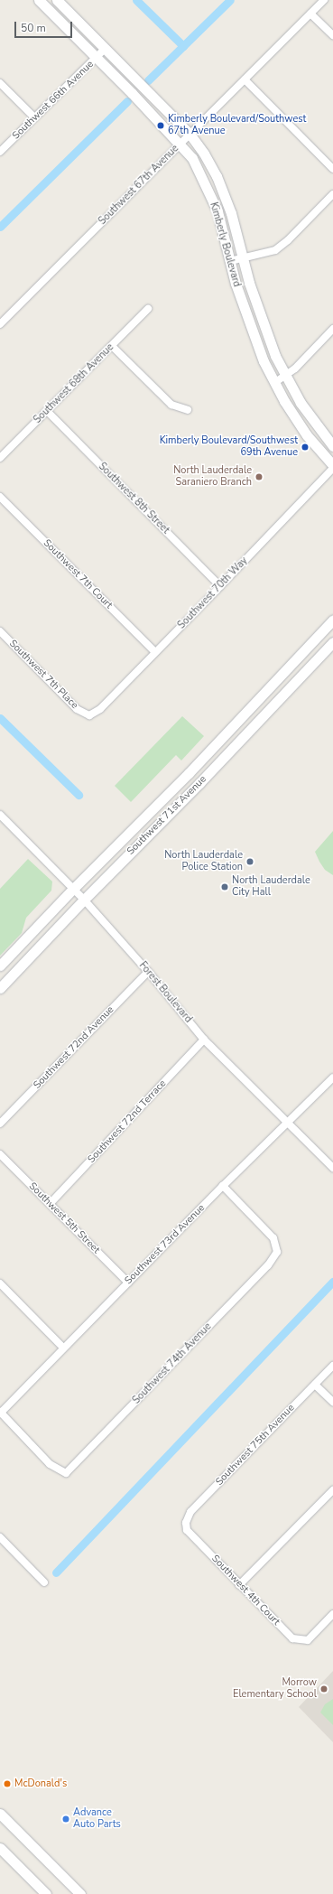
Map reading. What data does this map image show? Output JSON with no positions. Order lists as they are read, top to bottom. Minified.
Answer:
{"streets":{"main road":["Kimberly Boulevard","Southwest 71st Avenue"],"street":["Southwest 66th Avenue","Southwest 67th Avenue","Southwest 68th Avenue","Southwest 8th Street","Southwest 7th Court","Southwest 70th Way","Southwest 7th Place","Forest Boulevard","Southwest 72nd Avenue","Southwest 72nd Terrace","Southwest 5th Street","Southwest 73rd Avenue","Southwest 74th Avenue","Southwest 75th Avenue","Southwest 4th Court"]},"crossings":[["Southwest 66th Avenue","Kimberly Boulevard"],["Southwest 67th Avenue","Kimberly Boulevard"],["Southwest 68th Avenue","Southwest 8th Street"],["Southwest 8th Street","Southwest 70th Way"],["Southwest 7th Court","Southwest 70th Way"],["Southwest 70th Way","Southwest 7th Place"],["Southwest 71st Avenue","Forest Boulevard"],["Forest Boulevard","Southwest 72nd Avenue"],["Forest Boulevard","Southwest 72nd Terrace"],["Forest Boulevard","Southwest 73rd Avenue"],["Southwest 72nd Terrace","Southwest 5th Street"],["Southwest 5th Street","Southwest 73rd Avenue"],["Southwest 73rd Avenue","Southwest 74th Avenue"],["Southwest 75th Avenue","Southwest 4th Court"]],"places":["Kimberly Boulevard/Southwest 67th Avenue","Kimberly Boulevard/Southwest 69th Avenue","North Lauderdale Saraniero Branch","North Lauderdale Police Station","North Lauderdale City Hall","Morrow Elementary School","McDonald's","Advance Auto Parts"],"scale_bar":"50 m"}
